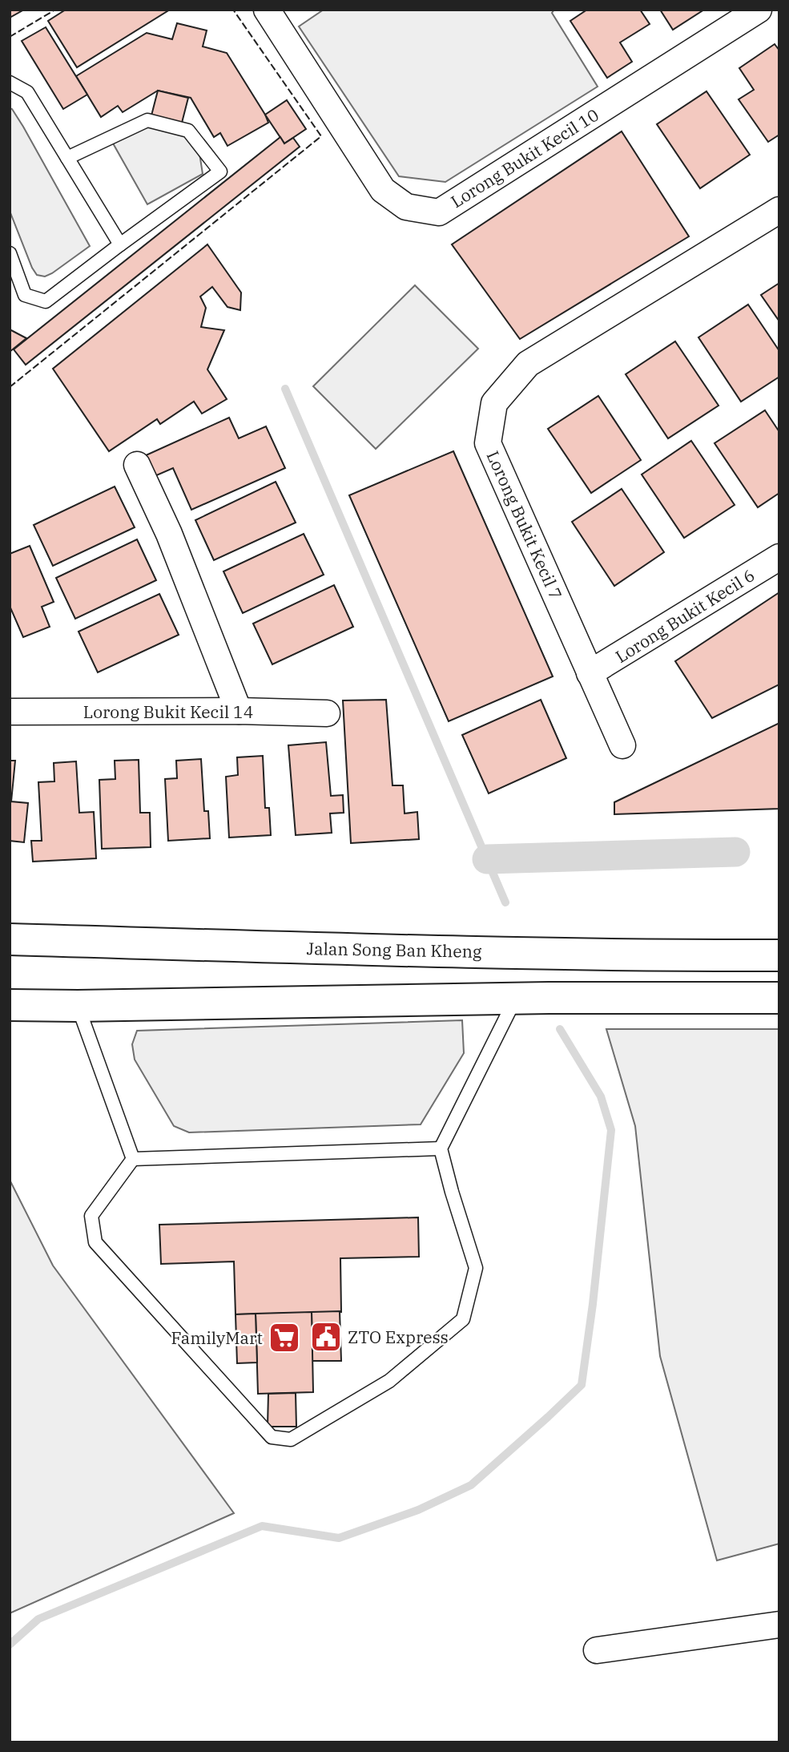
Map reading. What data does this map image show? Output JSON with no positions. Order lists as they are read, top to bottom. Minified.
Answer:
{"streets":{"main road":["Jalan Song Ban Kheng"],"street":["Lorong Bukit Kecil 10","Lorong Bukit Kecil 7","Lorong Bukit Kecil 6","Lorong Bukit Kecil 14"]},"crossings":[["Lorong Bukit Kecil 7","Lorong Bukit Kecil 6"]],"places":{"public building":["ZTO Express"],"supermarket":["FamilyMart"]}}
